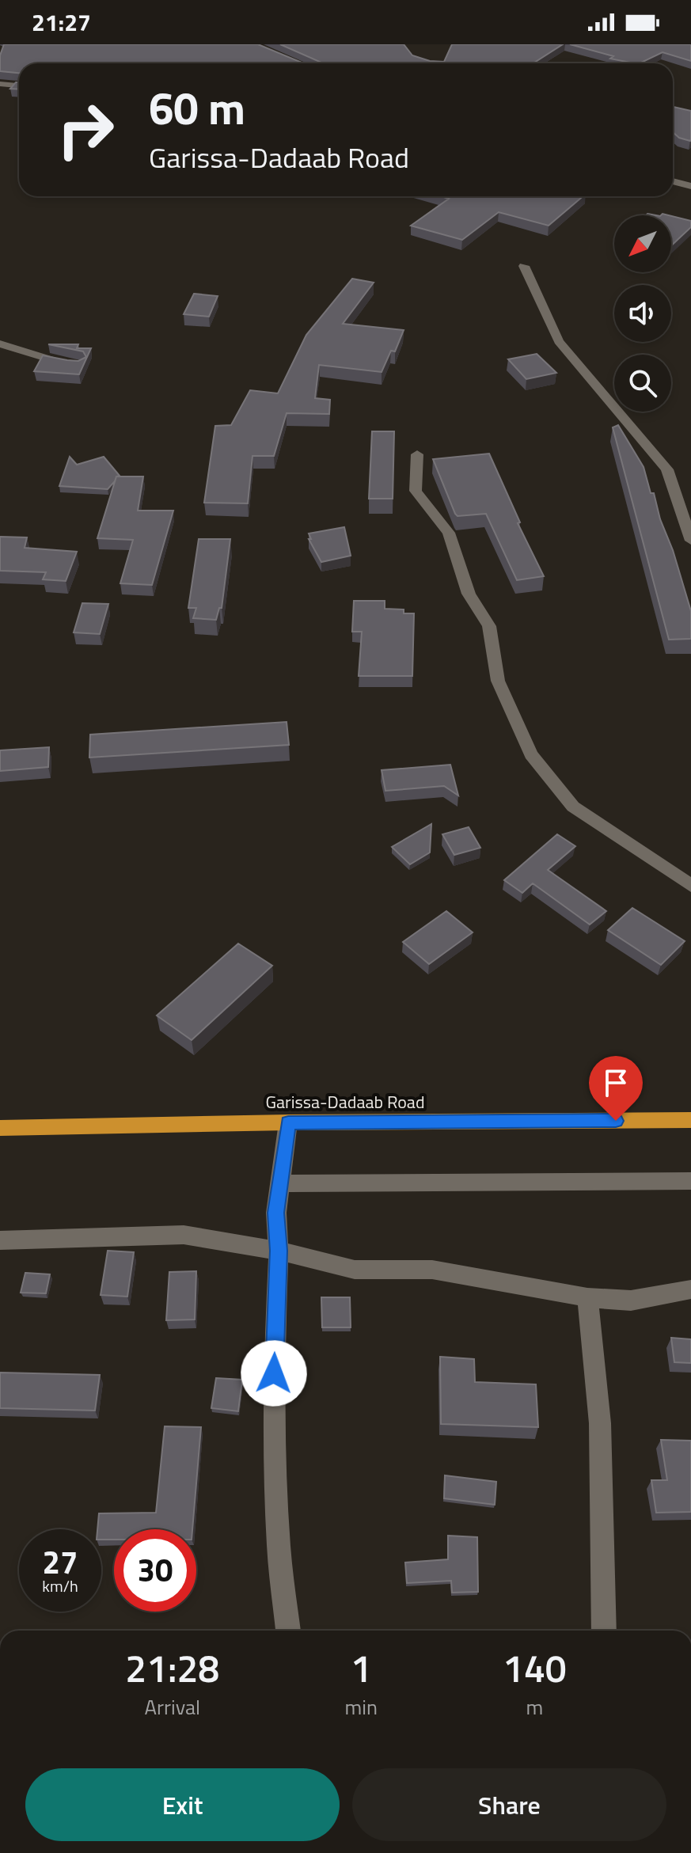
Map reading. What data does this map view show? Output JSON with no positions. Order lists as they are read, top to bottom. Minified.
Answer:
{"streets":{"highway":["Garissa-Dadaab Road"]},"north":"bottom left","page":{"status":"21:27","turn":["60 m","Garissa-Dadaab Road"],"speed":"27 km/h","limit":"30","eta":["21:28","Arrival","1","min","140","m"],"buttons":["Exit","Share"]}}
